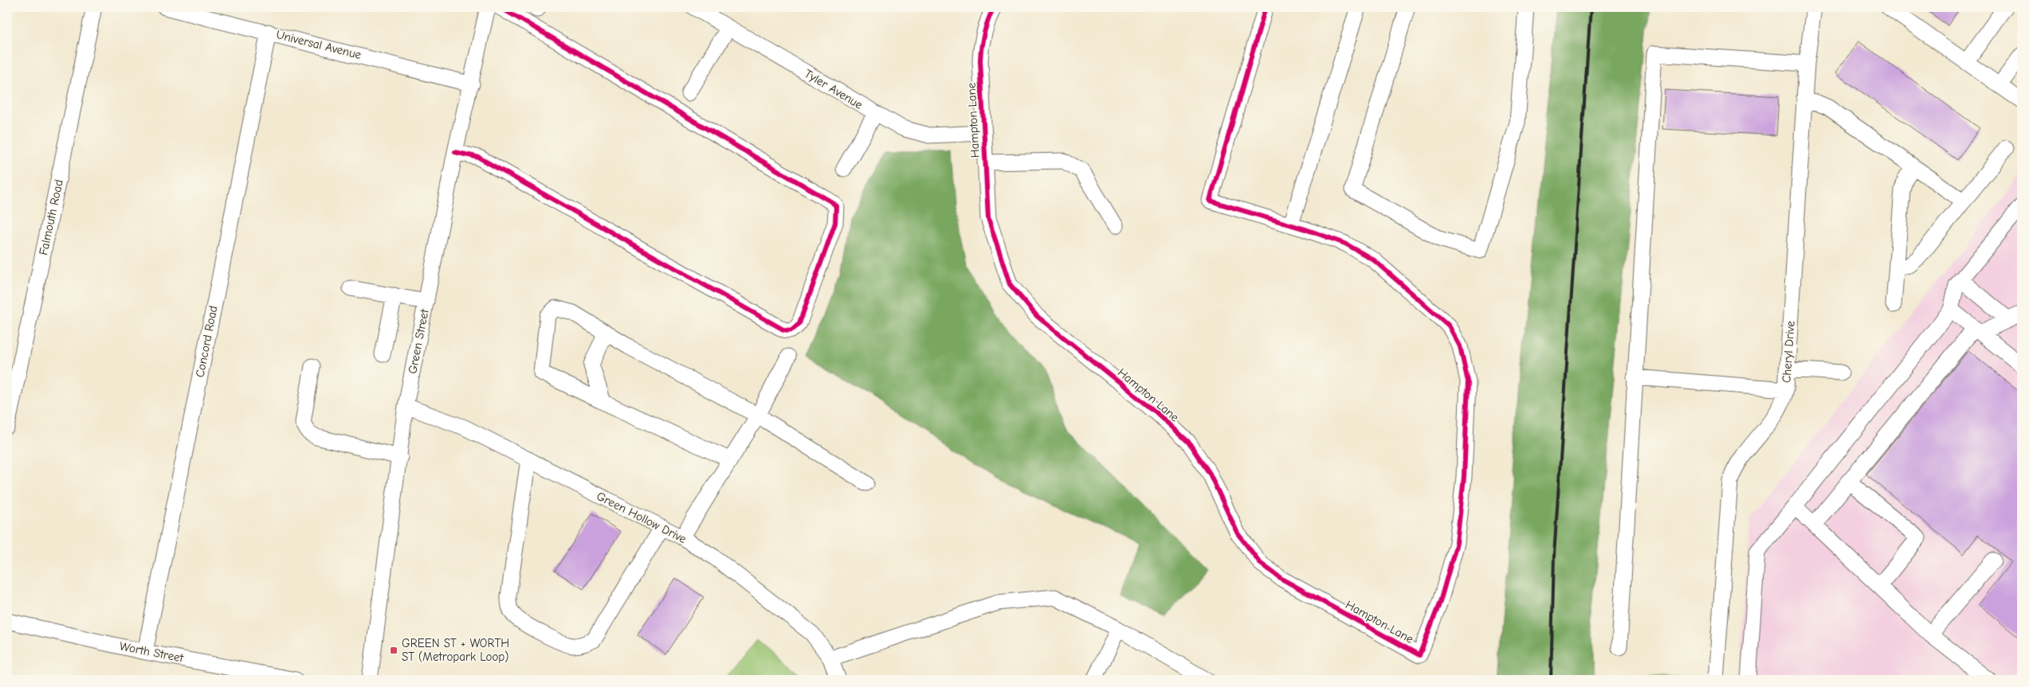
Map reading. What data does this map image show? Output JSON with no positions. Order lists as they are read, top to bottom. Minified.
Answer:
{"streets":{"street":["Universal Avenue","Tyler Avenue","Hampton Lane","Falmouth Road","Concord Road","Green Street","Cheryl Drive","Green Hollow Drive","Worth Street"]},"crossings":[["Universal Avenue","Concord Road"],["Universal Avenue","Green Street"],["Tyler Avenue","Hampton Lane"],["Concord Road","Worth Street"],["Green Street","Green Hollow Drive"]],"places":{"transit":["GREEN ST + WORTH ST (Metropark Loop)"]}}
